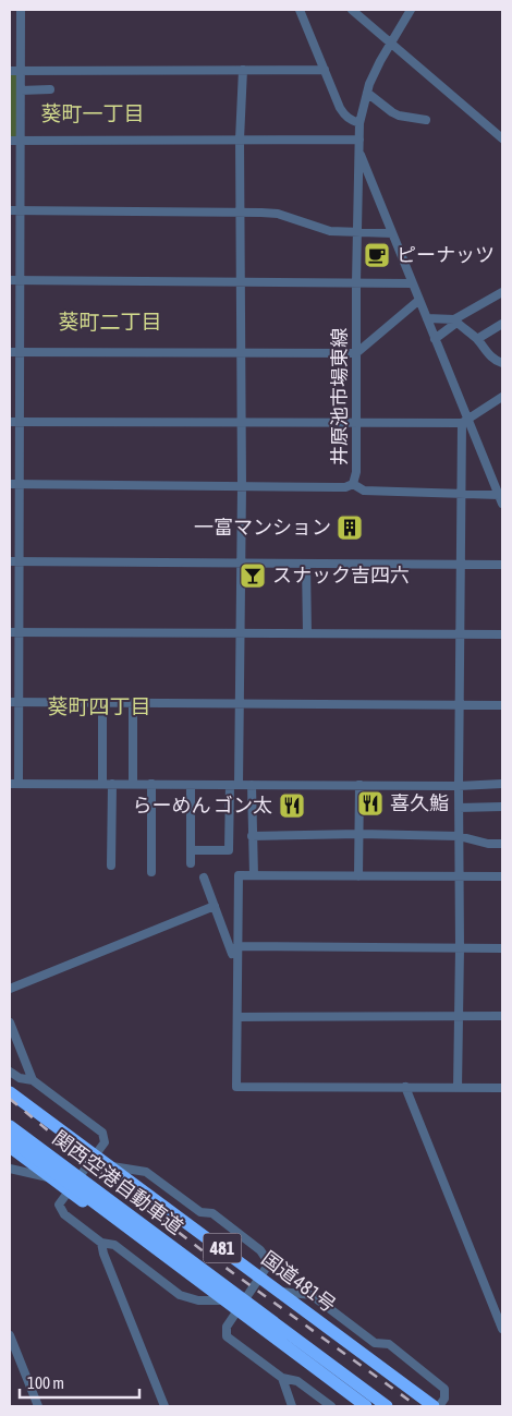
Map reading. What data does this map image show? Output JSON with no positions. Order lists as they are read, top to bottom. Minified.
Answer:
{"streets":{"highway":["関西空港自動車道","481","国道481号"],"street":["井原池市場東線"]},"districts":["葵町一丁目","葵町二丁目","葵町四丁目"],"places":{"cafe":["ピーナッツ"],"building":["一富マンション"],"bar":["スナック吉四六"],"restaurant":["喜久鮨","らーめん ゴン太"]},"scale_bar":"100 m"}
